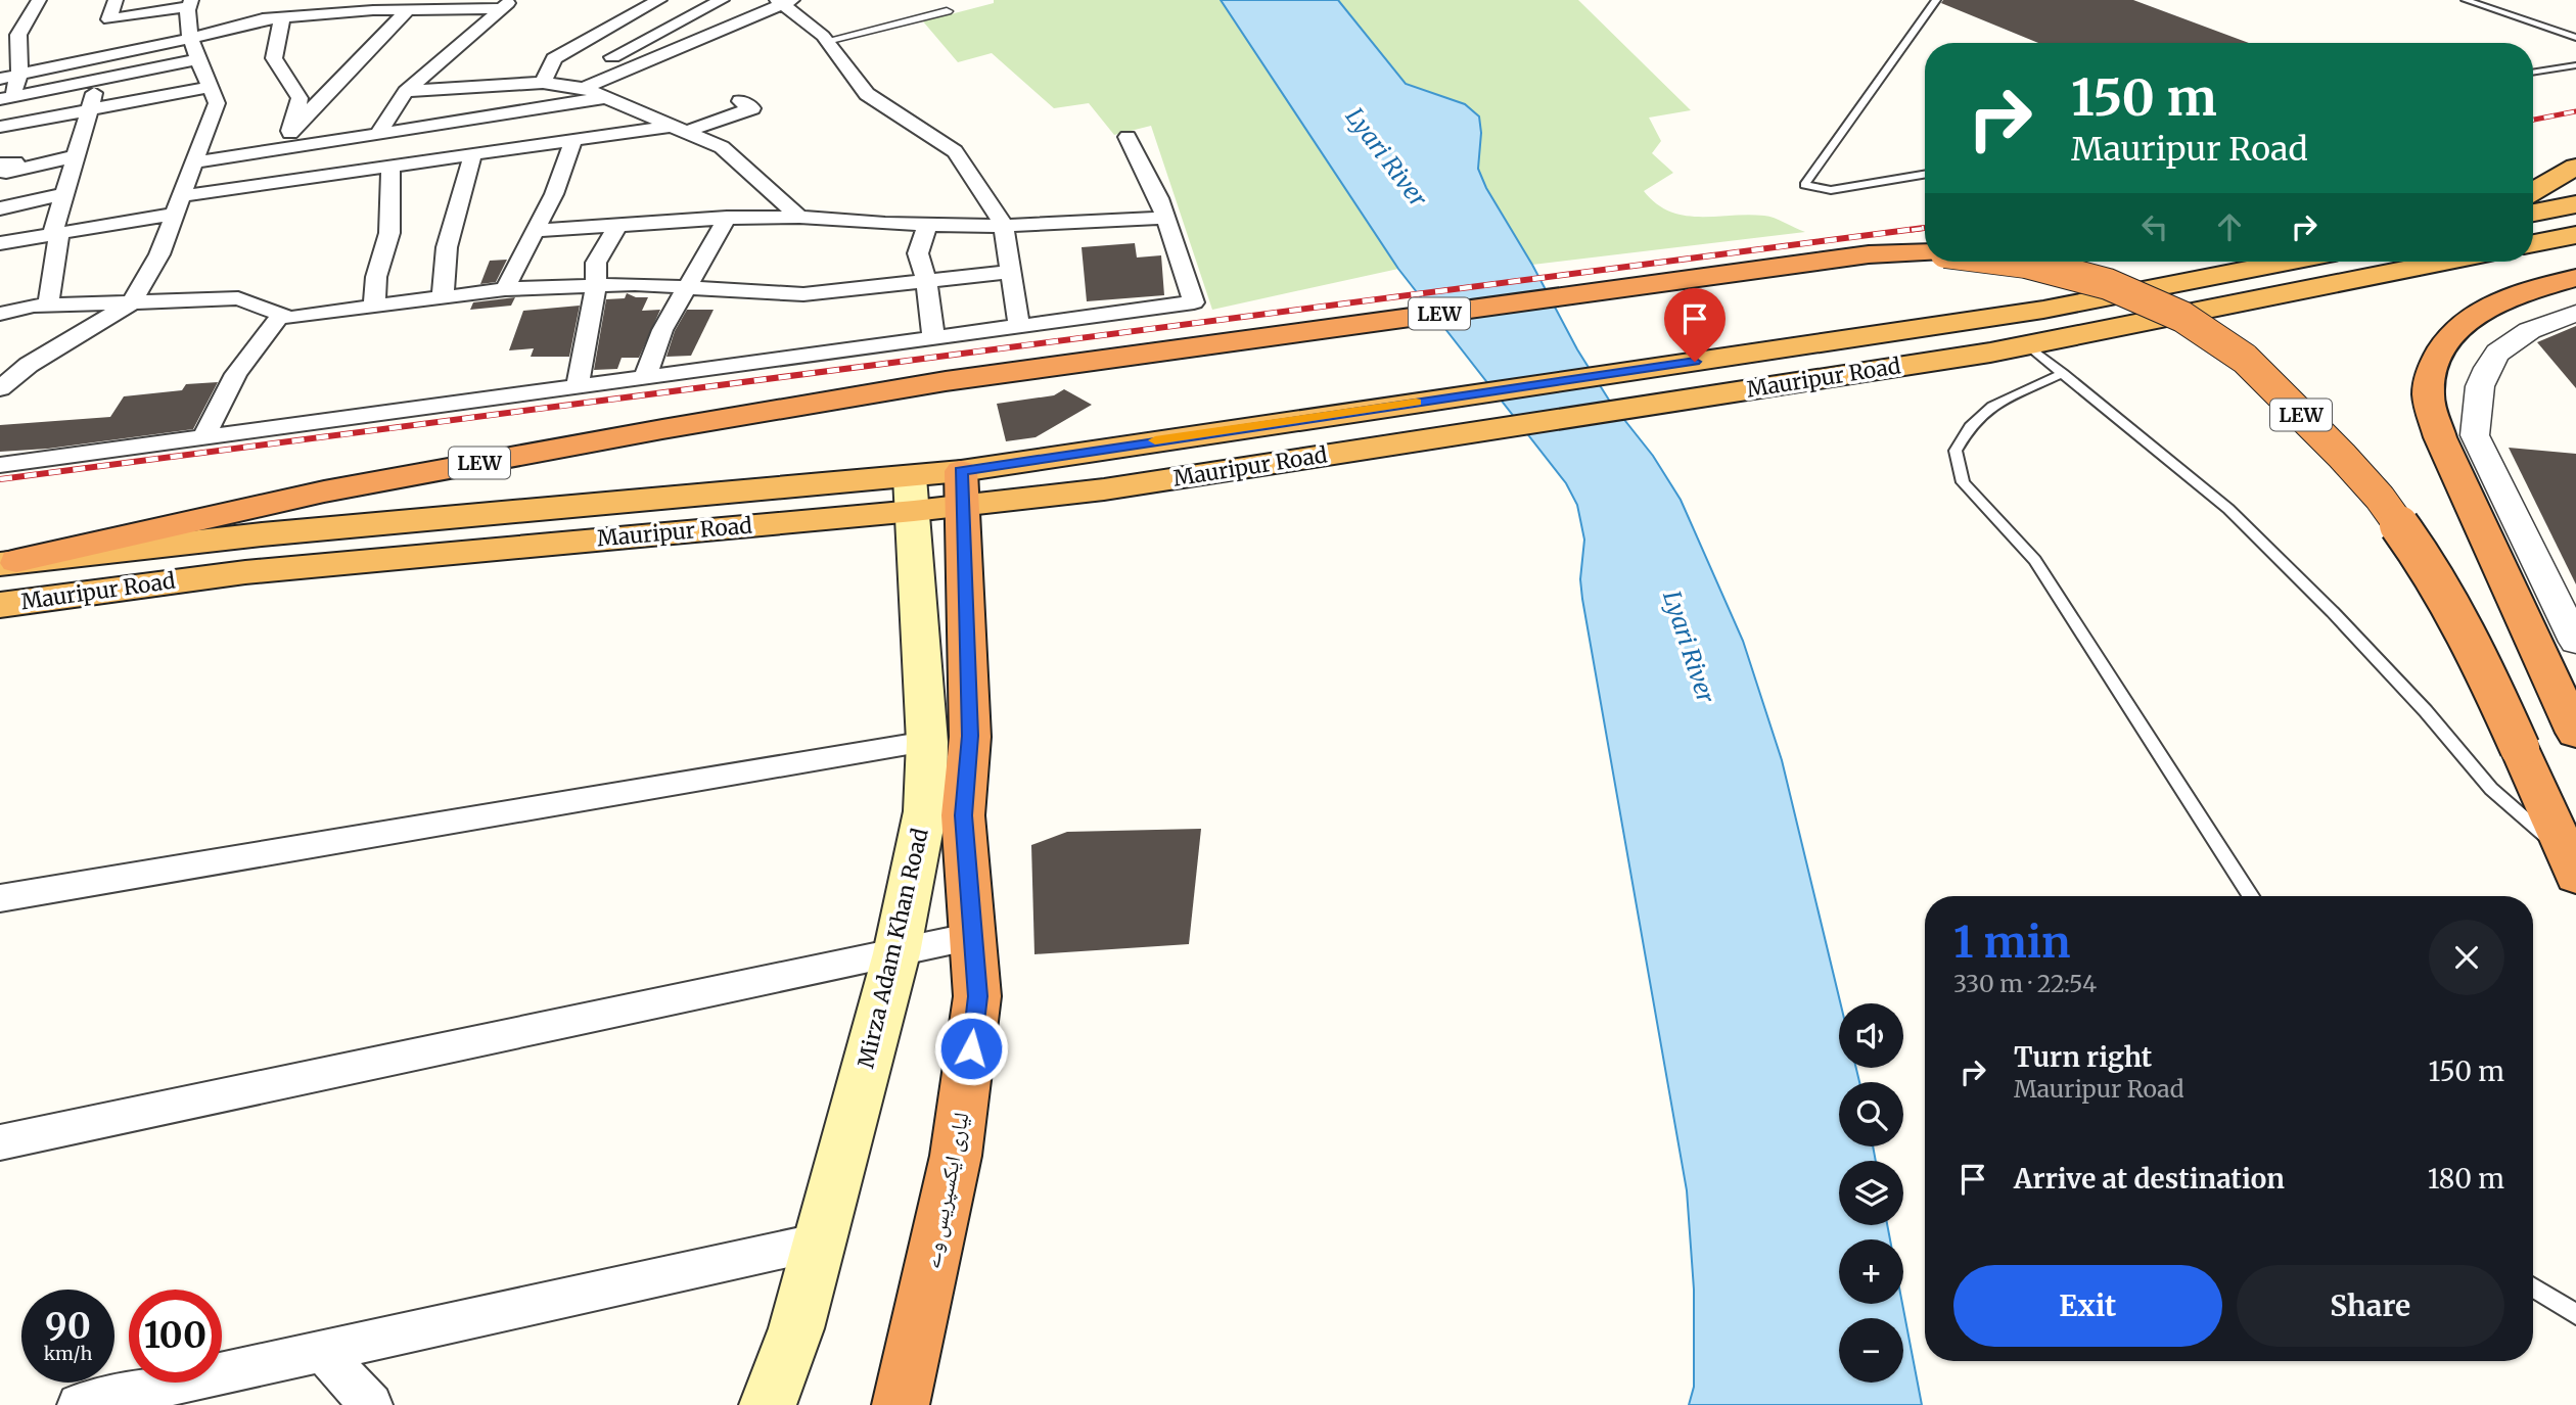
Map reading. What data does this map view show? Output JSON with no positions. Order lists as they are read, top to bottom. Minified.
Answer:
{"streets":{"highway":["LEW","Mauripur Road","لیاری ایکسپریس وے"],"main road":["Mirza Adam Khan Road"]},"crossings":[["LEW","Mauripur Road"],["Mauripur Road","Mirza Adam Khan Road"],["Mauripur Road","لیاری ایکسپریس وے"]],"water":["Lyari River"],"page":{"turn":["150 m","Mauripur Road"],"heading":["1 min","330 m · 22:54"],"map_buttons":["+","−"],"list":[{"name":"Turn right","note":"Mauripur Road","value":"150 m"},{"name":"Arrive at destination","value":"180 m"}],"buttons":["Exit","Share"],"speed":"90 km/h","limit":"100"}}
